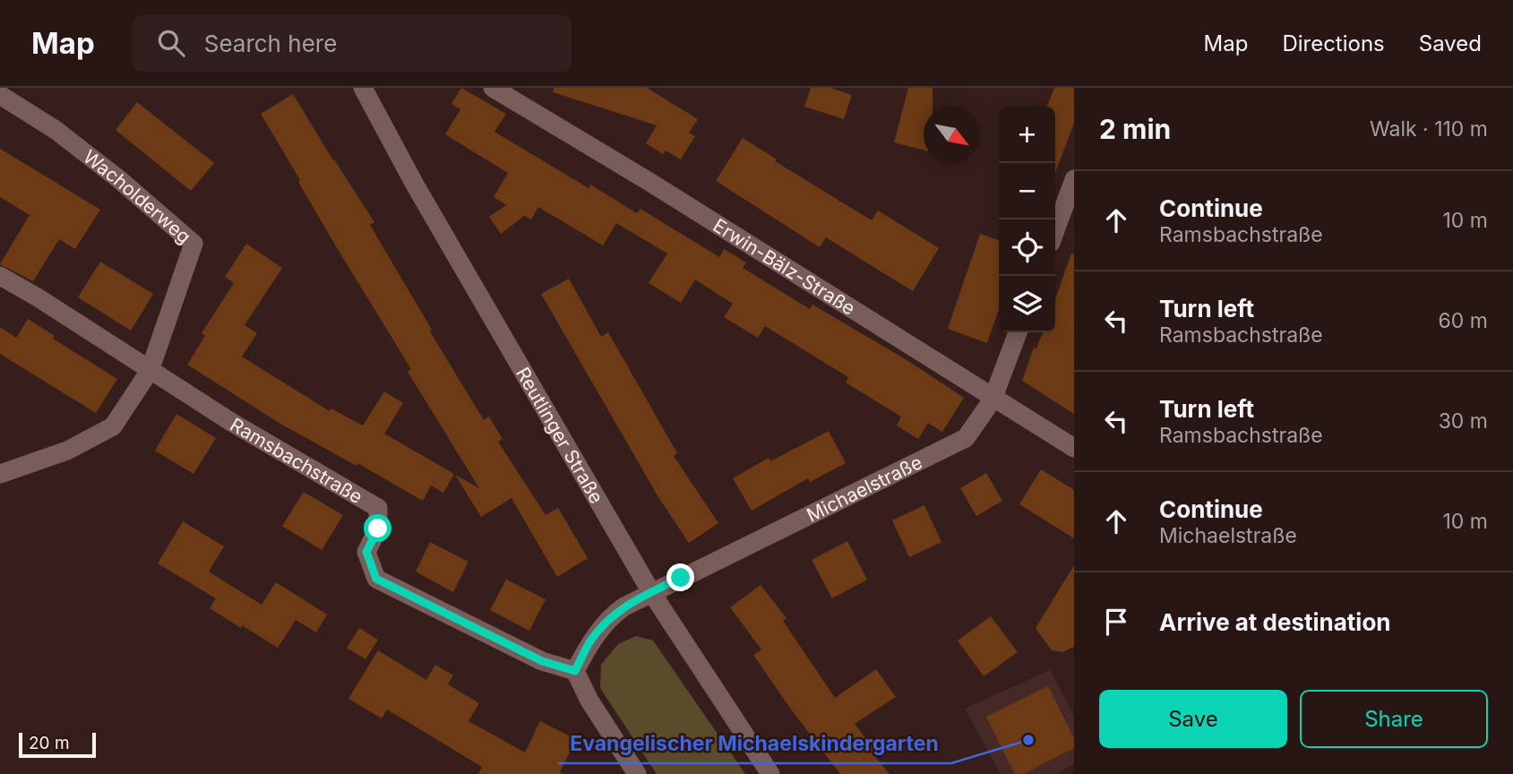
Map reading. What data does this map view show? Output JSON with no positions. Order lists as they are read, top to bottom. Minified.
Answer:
{"streets":{"street":["Wacholderweg","Erwin-Bälz-Straße","Reutlinger Straße","Ramsbachstraße","Michaelstraße"]},"crossings":[["Wacholderweg","Ramsbachstraße"],["Erwin-Bälz-Straße","Michaelstraße"],["Reutlinger Straße","Michaelstraße"]],"places":["Evangelischer Michaelskindergarten"],"scale_bar":"20 m","north":"bottom right","page":{"header":"Map","search":"Search here","nav":["Map","Directions","Saved"],"heading":["2 min","Walk · 110 m"],"map_buttons":["+","−"],"list":[["Continue","Ramsbachstraße","10 m"],["Turn left","Ramsbachstraße","60 m"],["Turn left","Ramsbachstraße","30 m"],["Continue","Michaelstraße","10 m"],"Arrive at destination"],"buttons":["Save","Share"],"scale":"20 m"}}
